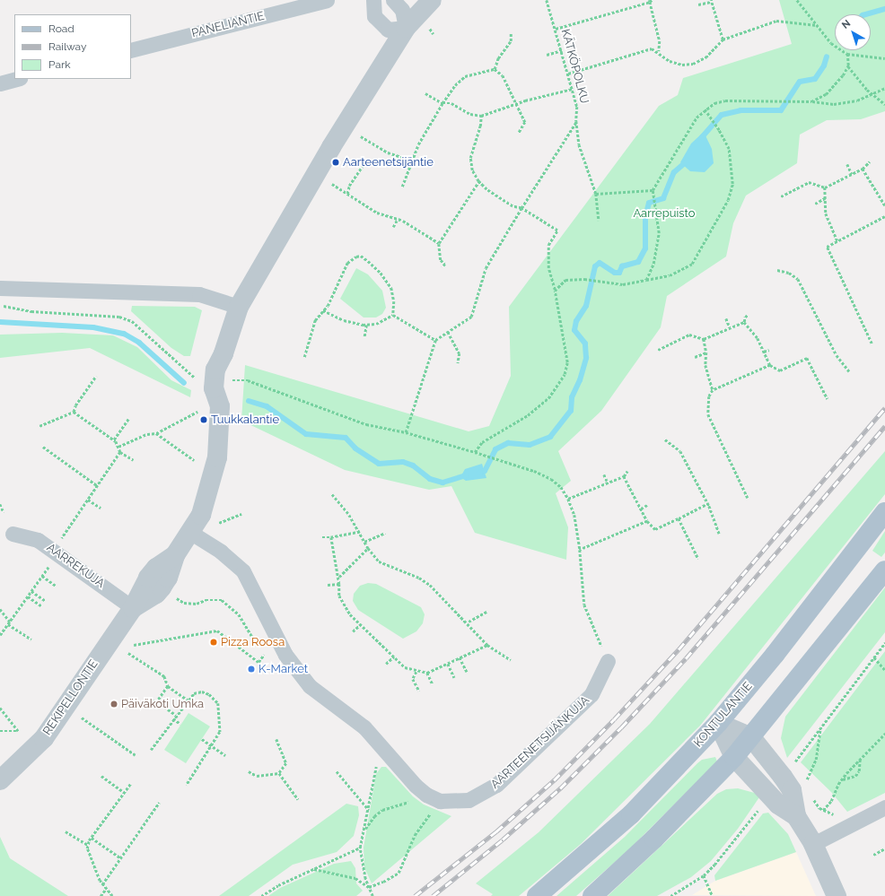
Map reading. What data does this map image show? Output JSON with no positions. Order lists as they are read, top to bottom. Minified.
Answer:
{"streets":{"main road":["KONTULANTIE"],"street":["PANELIANTIE","AARREKUJA","REKIPELLONTIE","AARTEENETSIJÄNKUJA"],"path":["KÄTKÖPOLKU"]},"crossings":[["AARREKUJA","REKIPELLONTIE"]],"parks":["Aarrepuisto"],"places":["Aarteenetsijäntie","Tuukkalantie","Pizza Roosa","K-Market","Päiväkoti Umka"],"legend":["Road","Railway","Park"],"north":"top left"}
